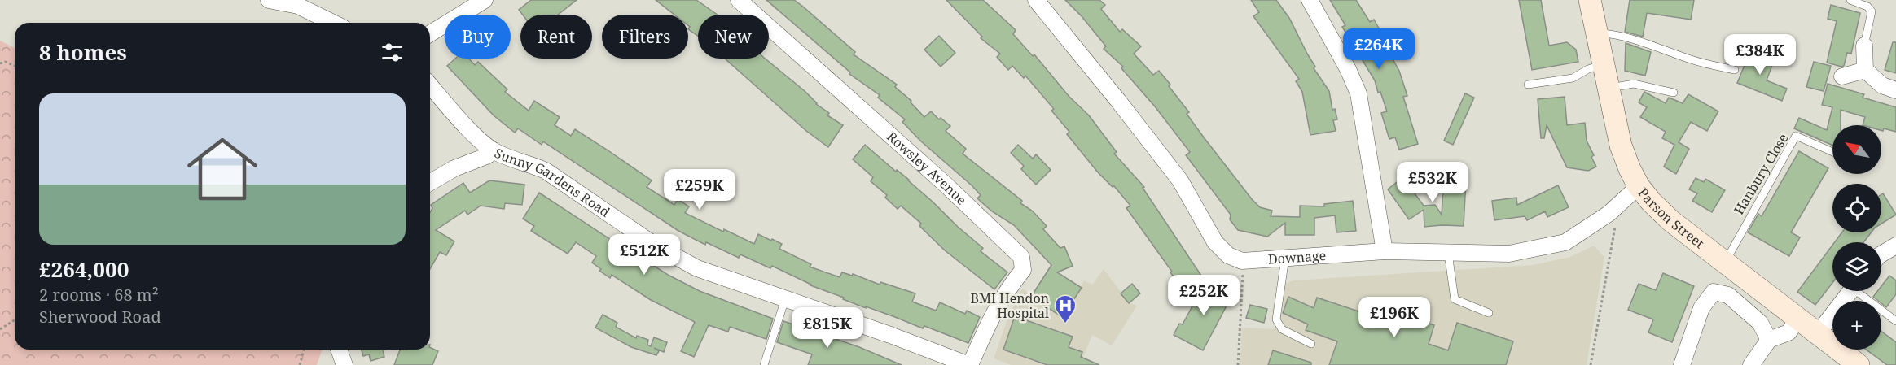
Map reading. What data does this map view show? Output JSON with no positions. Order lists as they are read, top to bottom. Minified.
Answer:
{"streets":{"main road":["Parson Street"],"street":["Rowsley Avenue","Sunny Gardens Road","Downage"],"lane":["Hanbury Close"]},"crossings":[["Rowsley Avenue","Sunny Gardens Road"],["Hanbury Close","Parson Street"],["Parson Street","Downage"]],"places":{"hospital":["BMI Hendon Hospital"]},"north":"top left","page":{"chip":["Buy","Rent","Filters","New"],"heading":"8 homes","price":["£264K","£384K","£532K","£259K","£512K","£252K","£196K","£815K"],"list":[{"name":"£264,000","note":"2 rooms · 68 m² · Sherwood Road"}],"map_buttons":"+"}}
